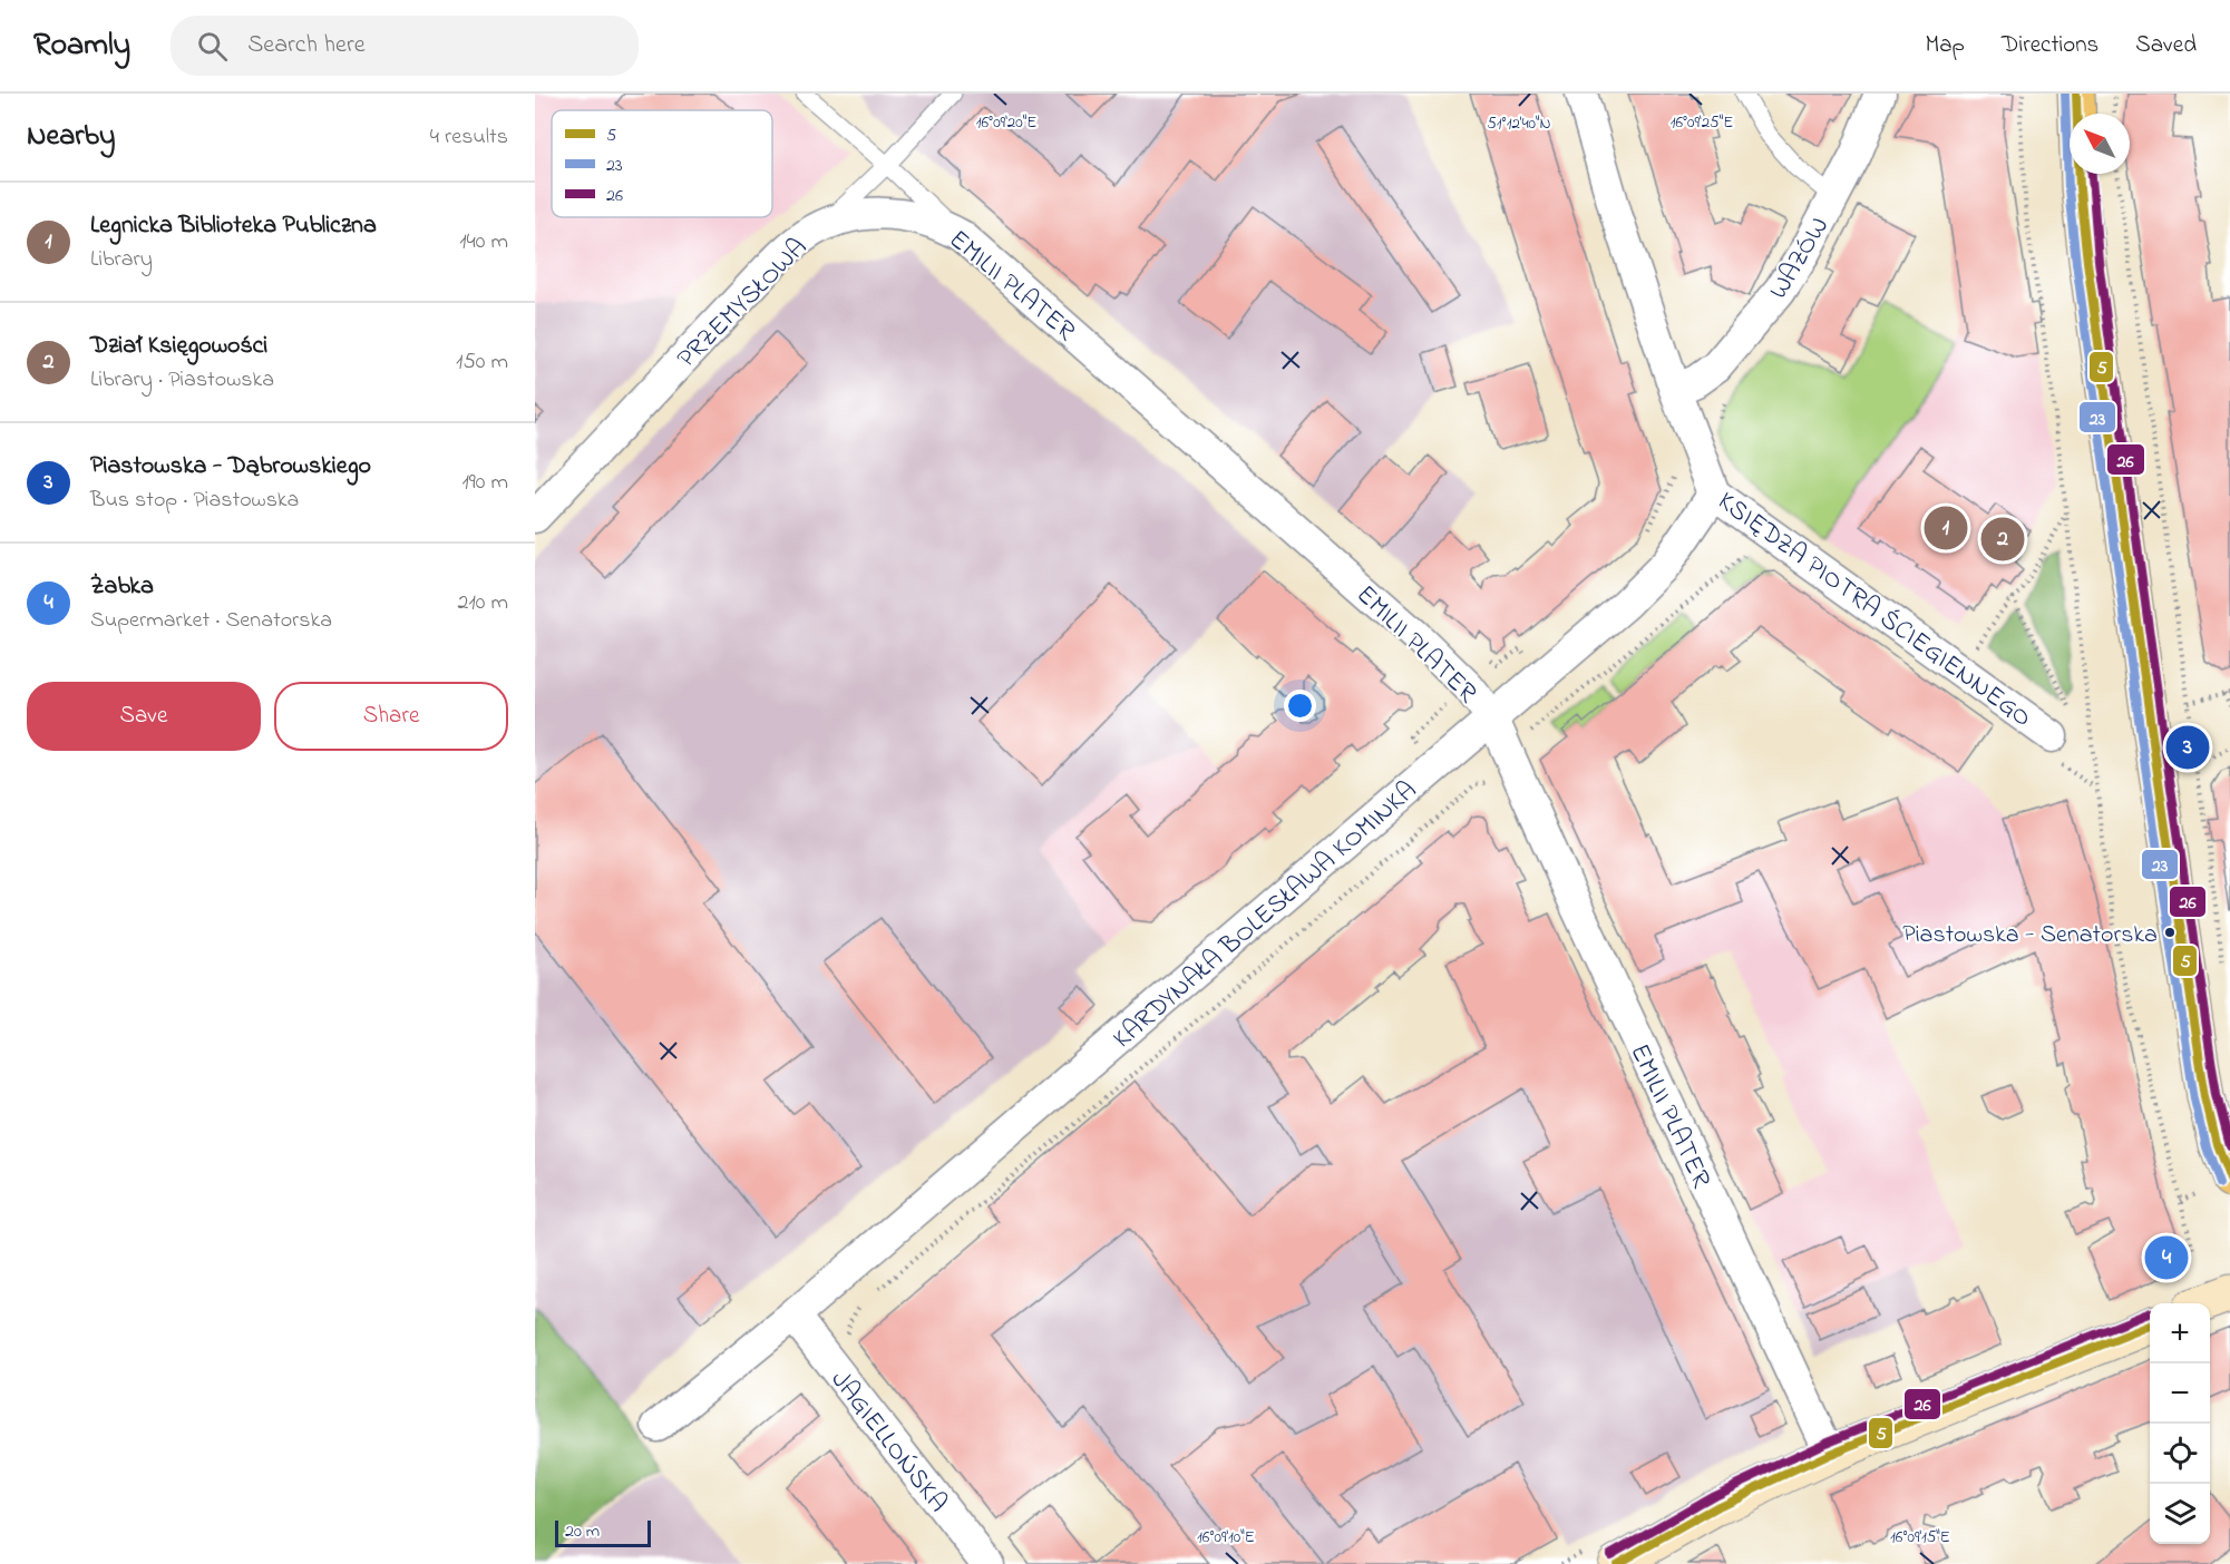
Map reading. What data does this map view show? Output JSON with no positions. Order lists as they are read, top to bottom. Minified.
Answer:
{"streets":{"street":["WAZÓW","EMILII PLATER","PRZEMYSŁOWA","KSIĘDZA PIOTRA ŚCIEGIENNEGO","KARDYNAŁA BOLESŁAWA KOMINKA","JAGIELLOŃSKA"]},"crossings":[["WAZÓW","KSIĘDZA PIOTRA ŚCIEGIENNEGO"],["EMILII PLATER","PRZEMYSŁOWA"],["EMILII PLATER","KARDYNAŁA BOLESŁAWA KOMINKA"],["KSIĘDZA PIOTRA ŚCIEGIENNEGO","KARDYNAŁA BOLESŁAWA KOMINKA"],["KARDYNAŁA BOLESŁAWA KOMINKA","JAGIELLOŃSKA"]],"places":["Piastowska - Senatorska"],"lines":["transit line 5","transit line 23","transit line 26"],"legend":["5","23","26"],"scale_bar":"20 m","north":"top left","page":{"header":"Roamly","search":"Search here","nav":["Map","Directions","Saved"],"heading":["Nearby","4 results"],"list":[{"mark":"1","name":"Legnicka Biblioteka Publiczna","note":"Library","value":"140 m"},{"mark":"2","name":"Dział Księgowości","note":"Library · Piastowska","value":"150 m"},{"mark":"3","name":"Piastowska - Dąbrowskiego","note":"Bus stop · Piastowska","value":"190 m"},{"mark":"4","name":"Żabka","note":"Supermarket · Senatorska","value":"210 m"}],"pins":["1","2","3","4"],"buttons":["Save","Share"],"map_buttons":["+","−"],"scale":"20 m"},"coordinates":["16°09'20\"E","16°09'25\"E","51°12'40\"N","16°09'10\"E","16°09'15\"E"]}
